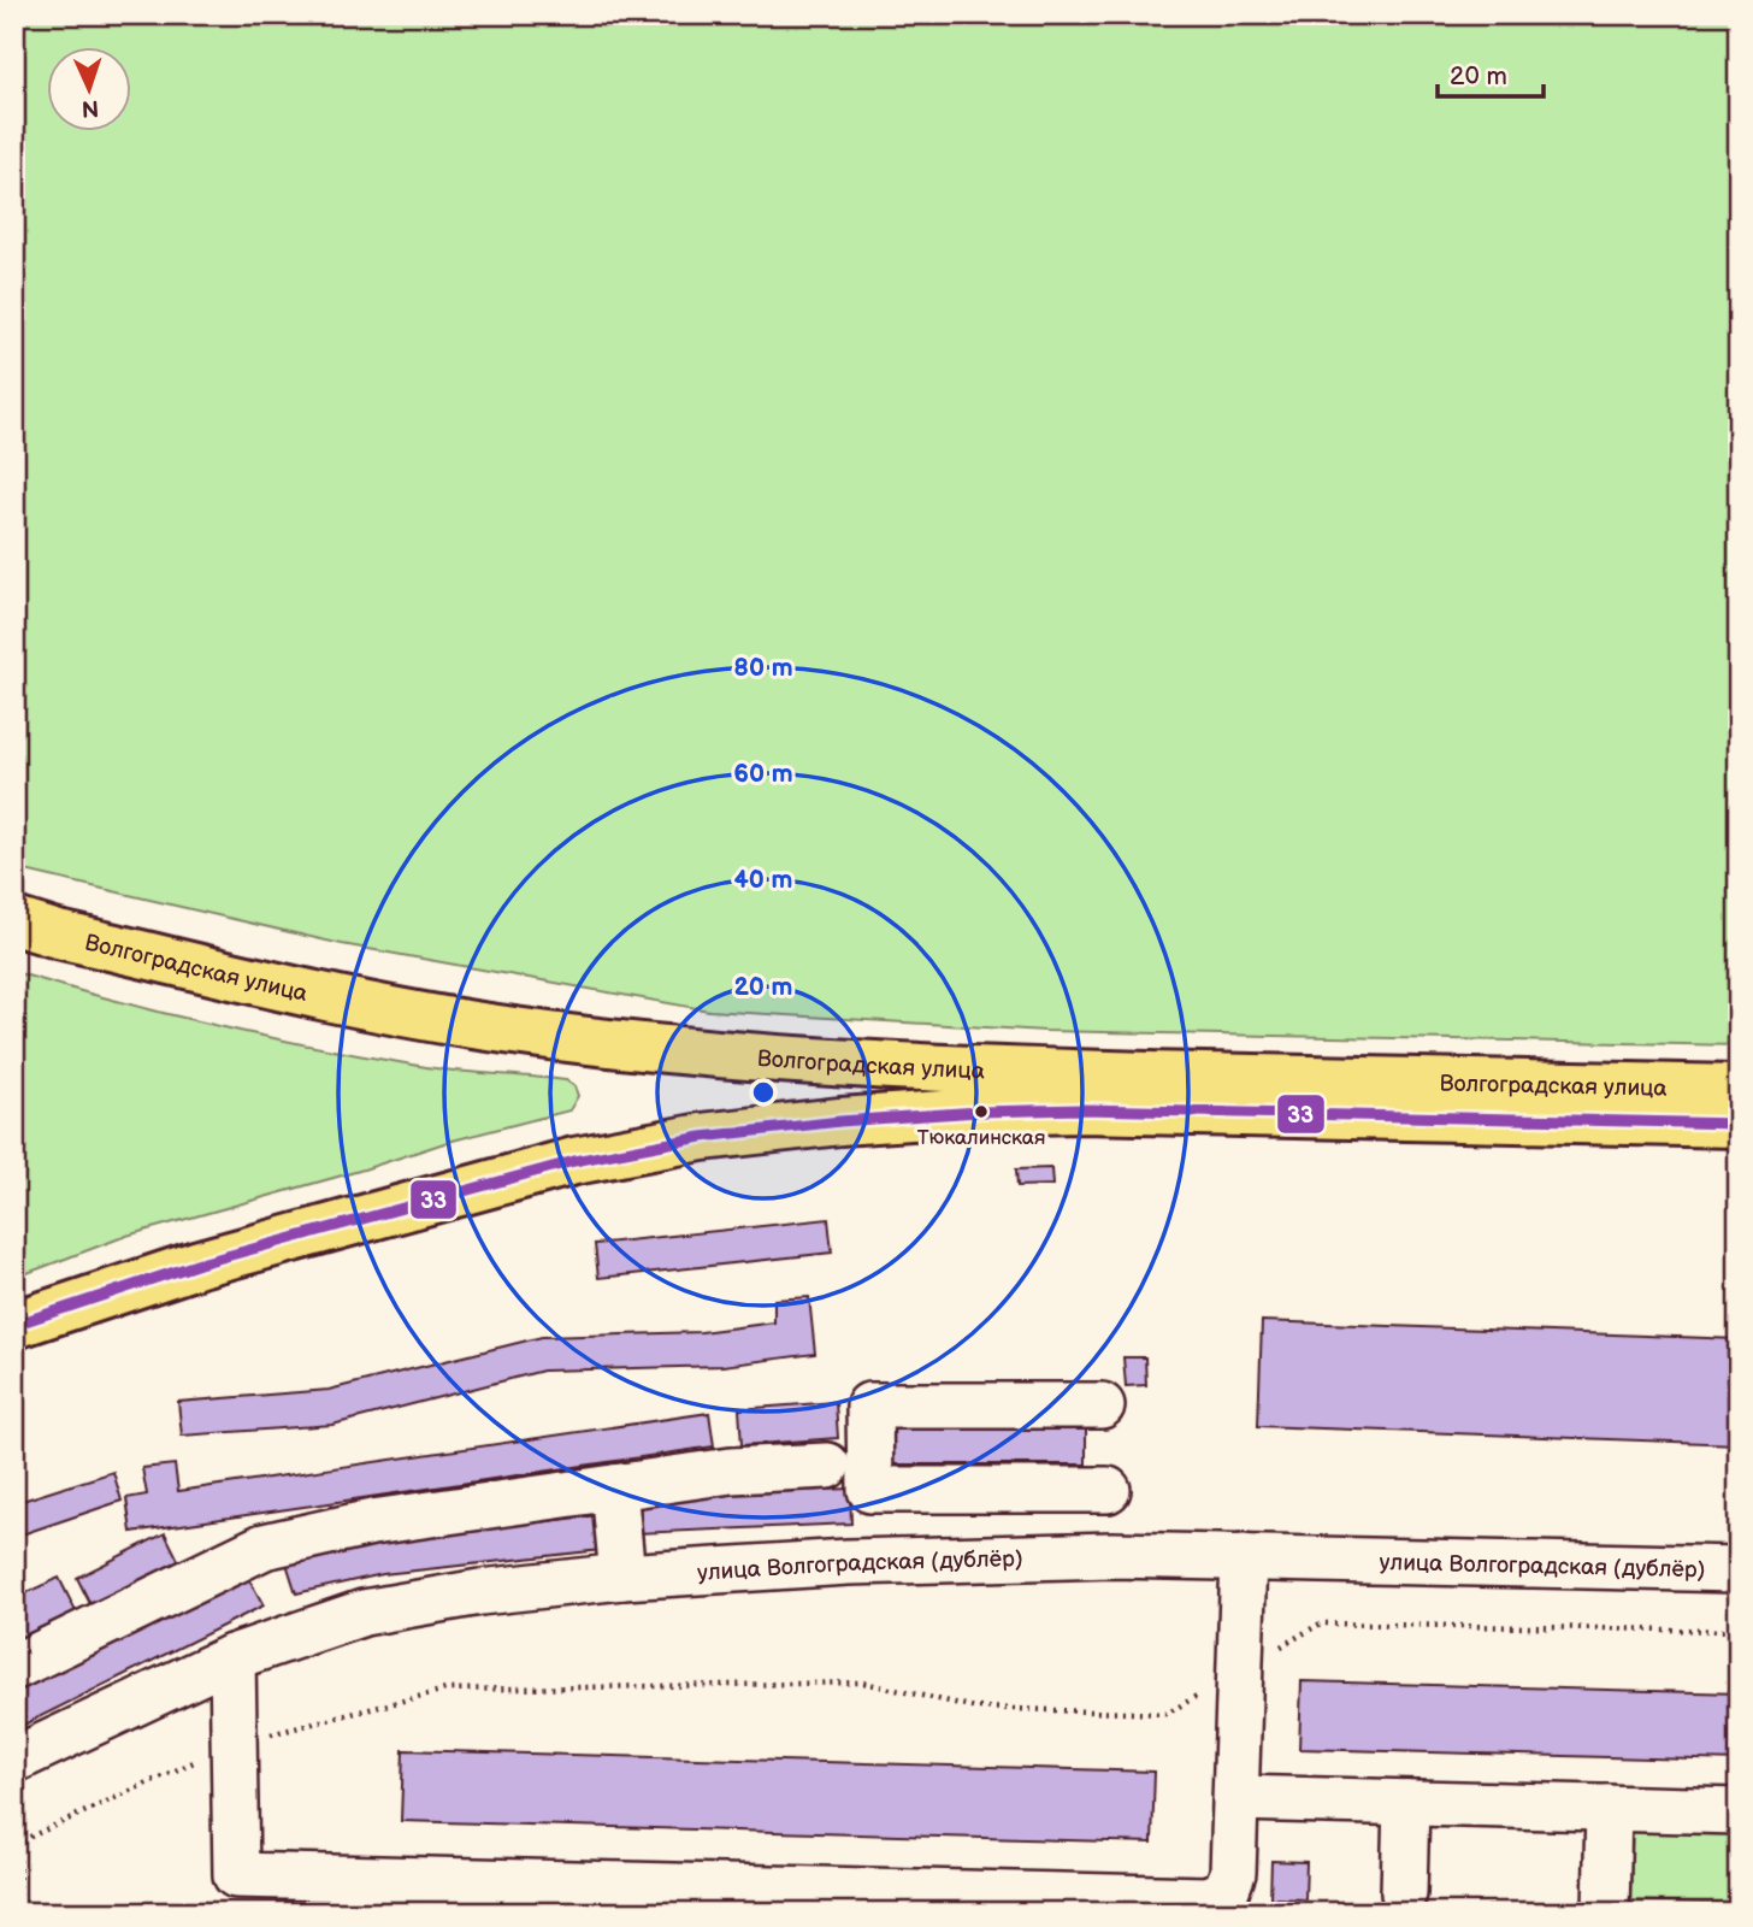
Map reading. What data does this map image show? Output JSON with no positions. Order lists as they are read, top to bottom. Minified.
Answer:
{"streets":{"main road":["Волгоградская улица"],"street":["улица Волгоградская (дублёр)"]},"places":["Тюкалинская"],"lines":["transit line 33"],"scale_bar":"20 m","north":"bottom","rings":["80 m","60 m","40 m","20 m"]}
